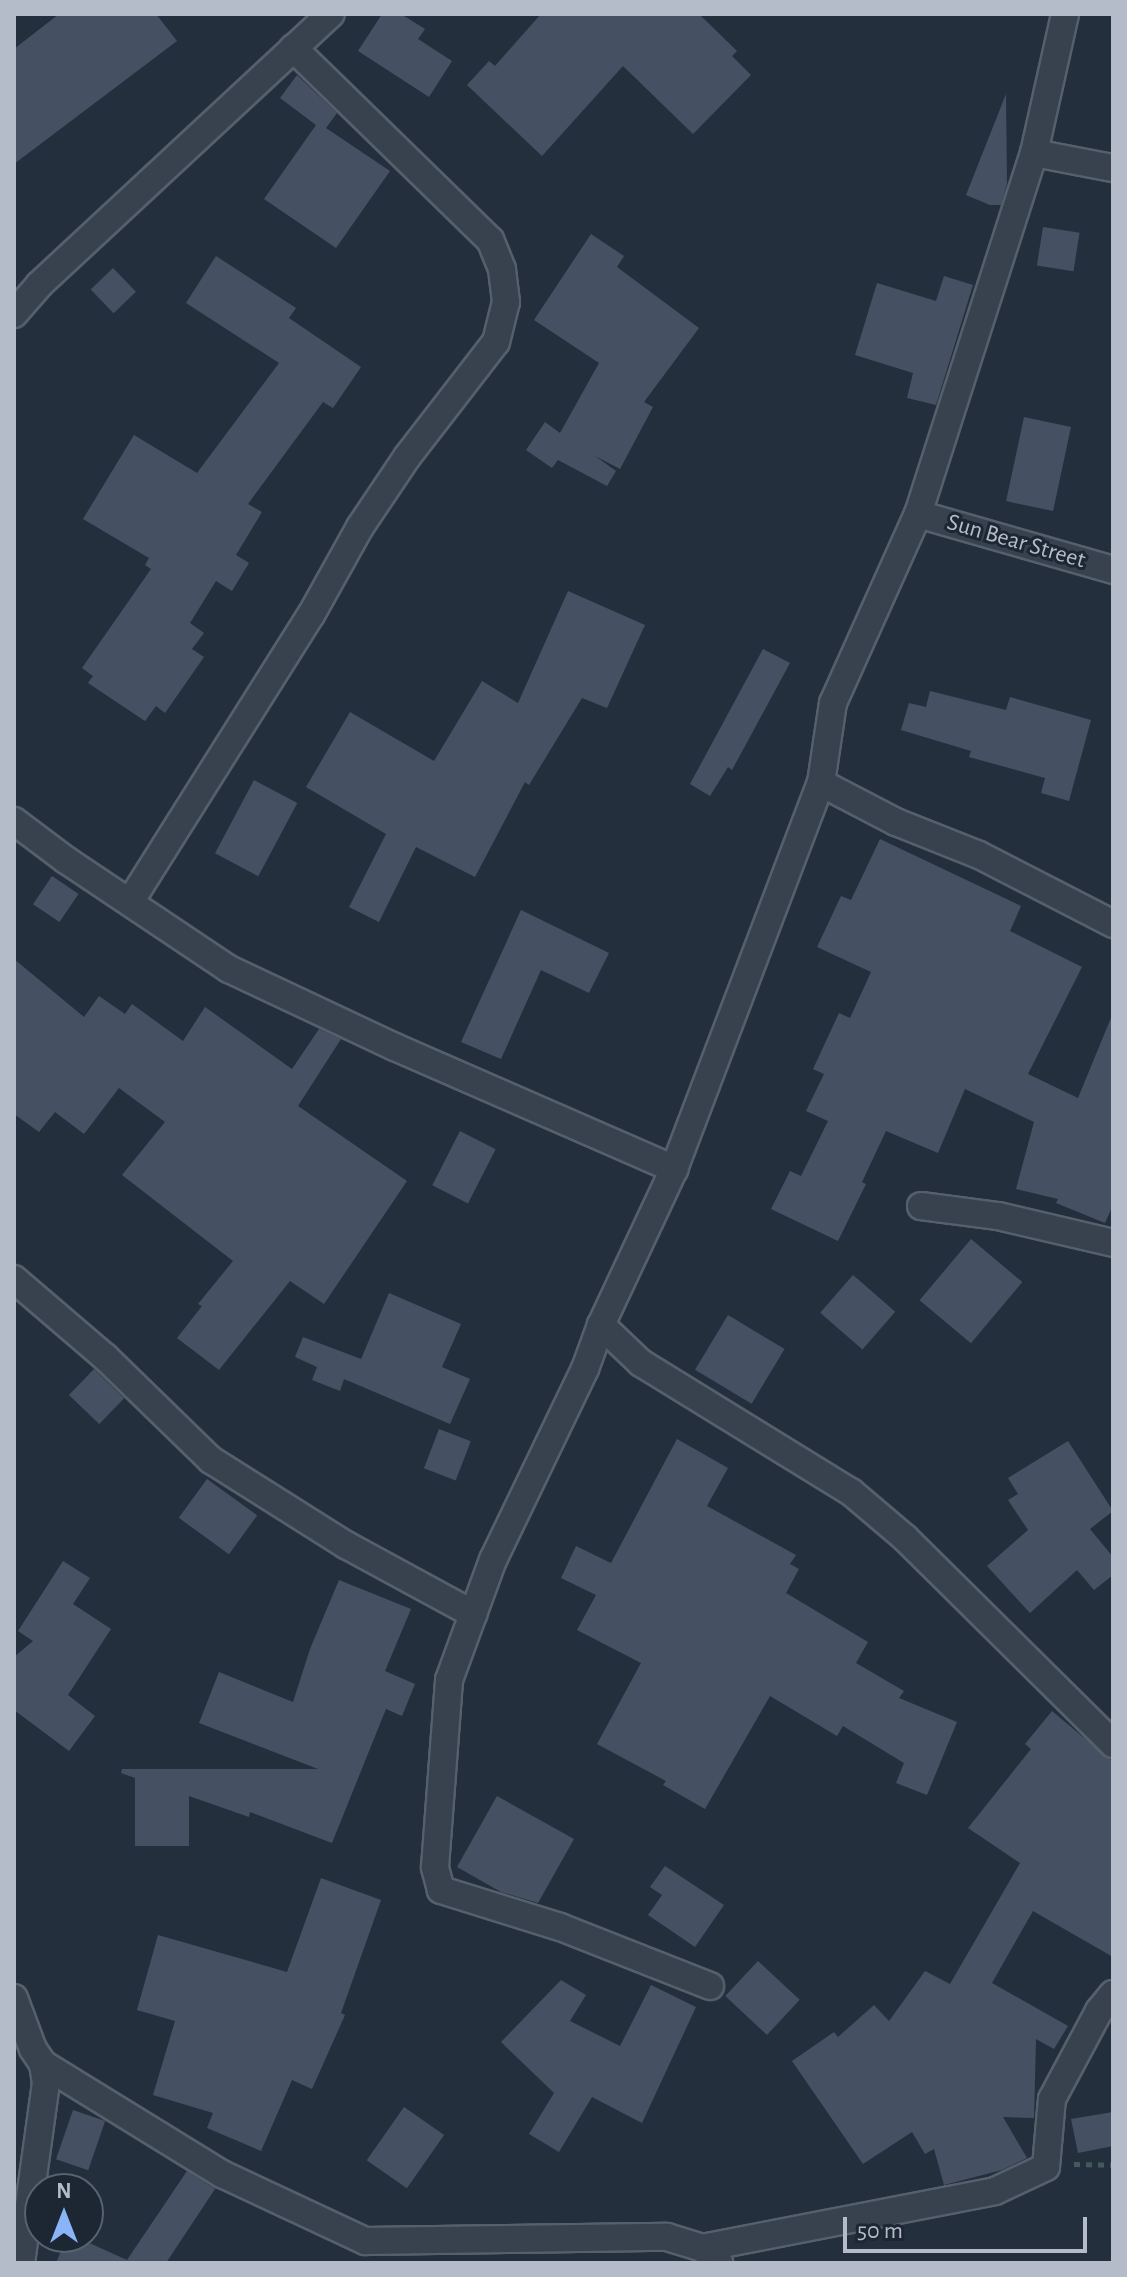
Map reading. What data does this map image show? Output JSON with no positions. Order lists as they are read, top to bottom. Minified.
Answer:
{"streets":{"street":["Sun Bear Street"]},"scale_bar":"50 m","north":"top"}
